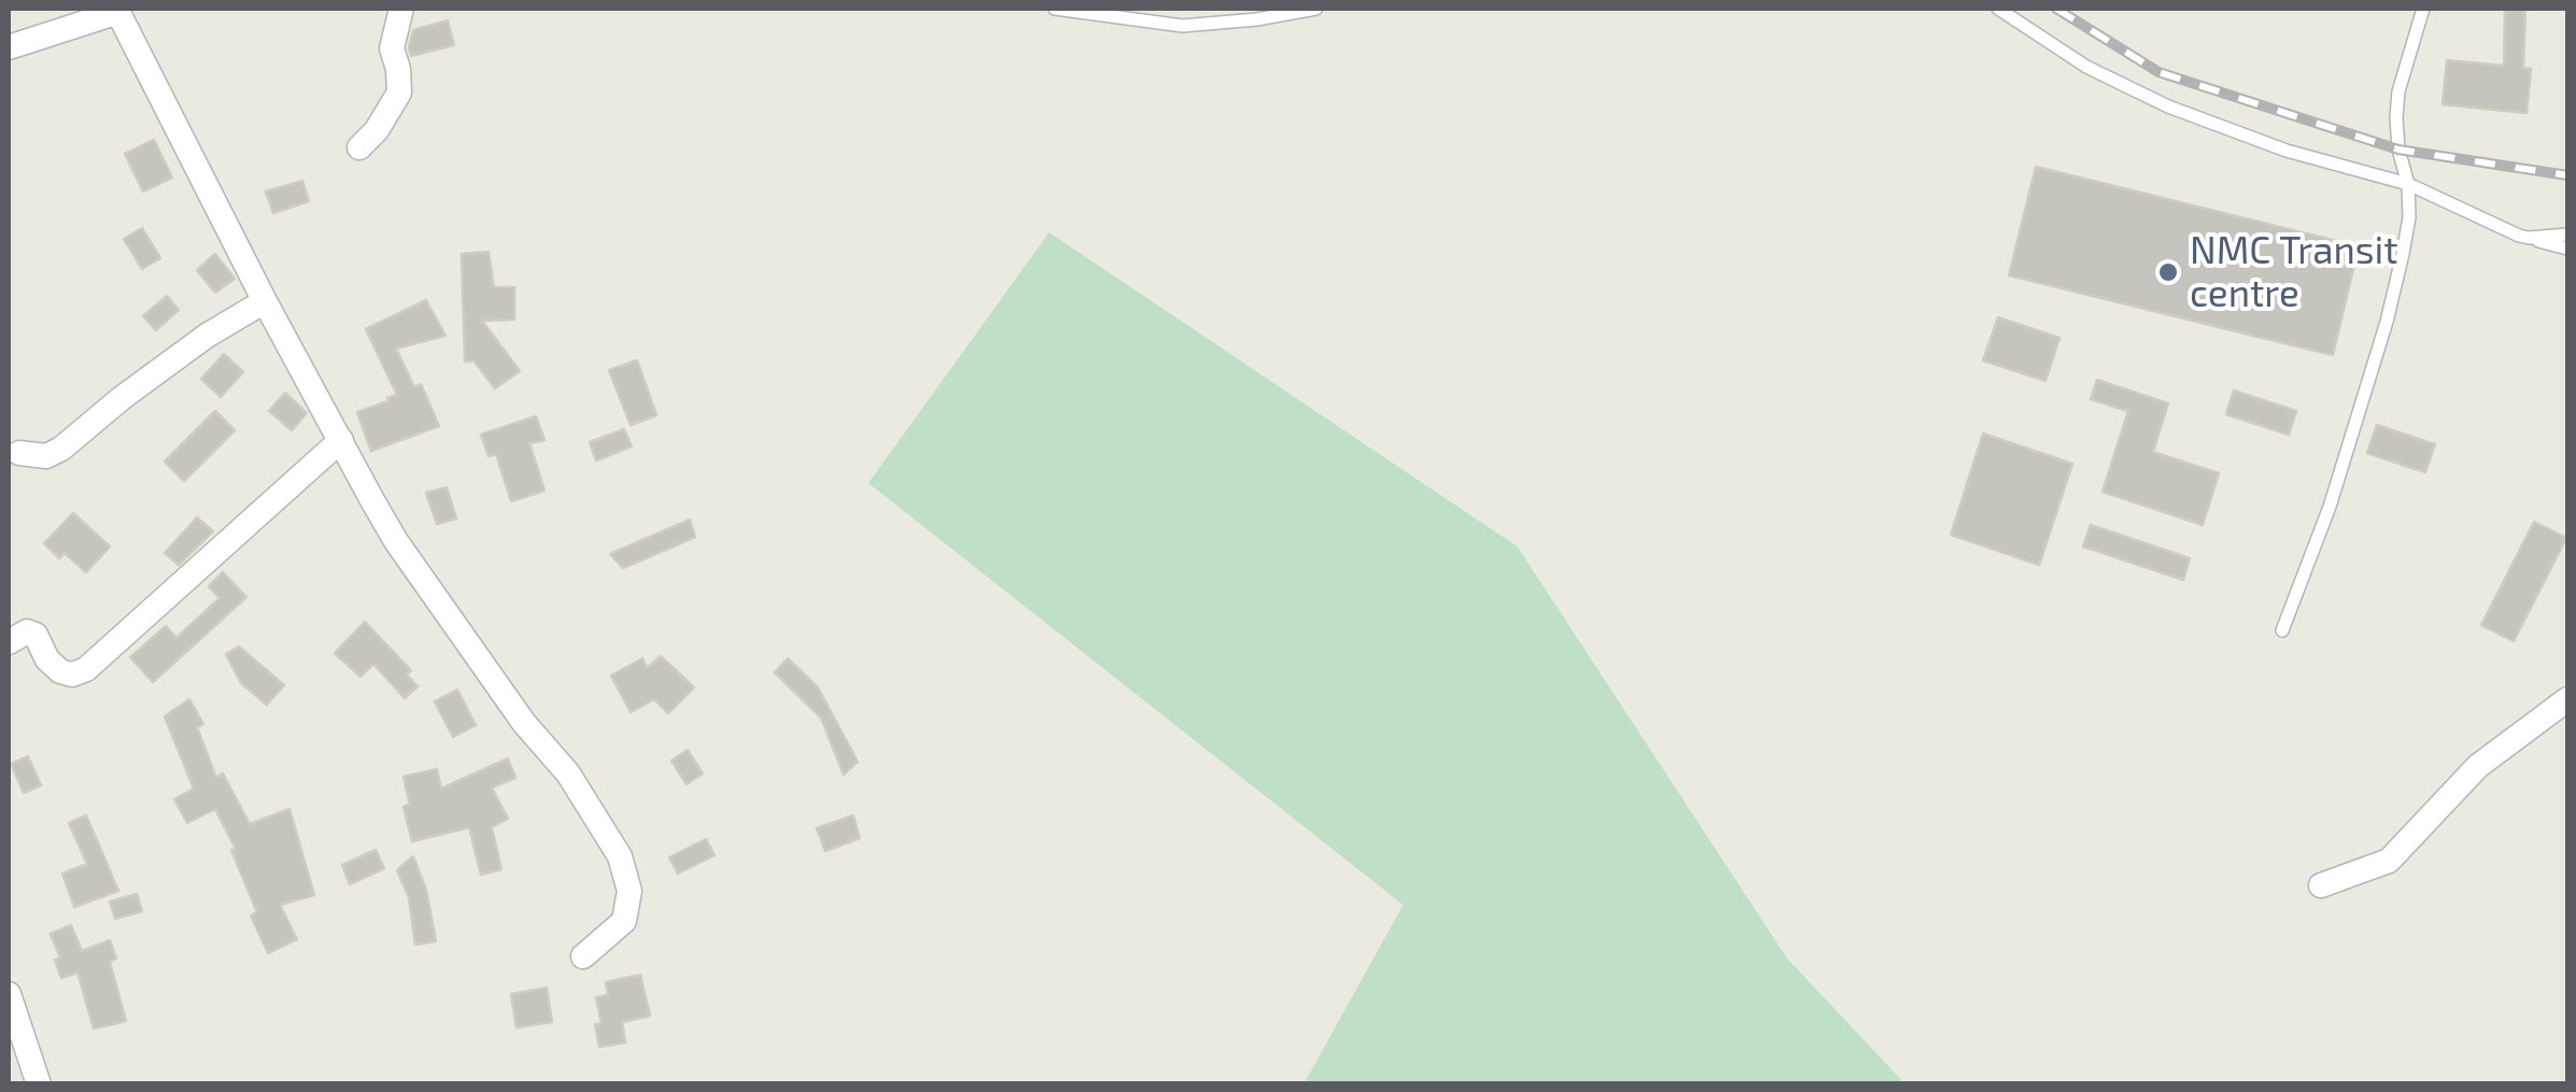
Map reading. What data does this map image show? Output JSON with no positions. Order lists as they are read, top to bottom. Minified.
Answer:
{"places":["NMC Transit centre"]}
